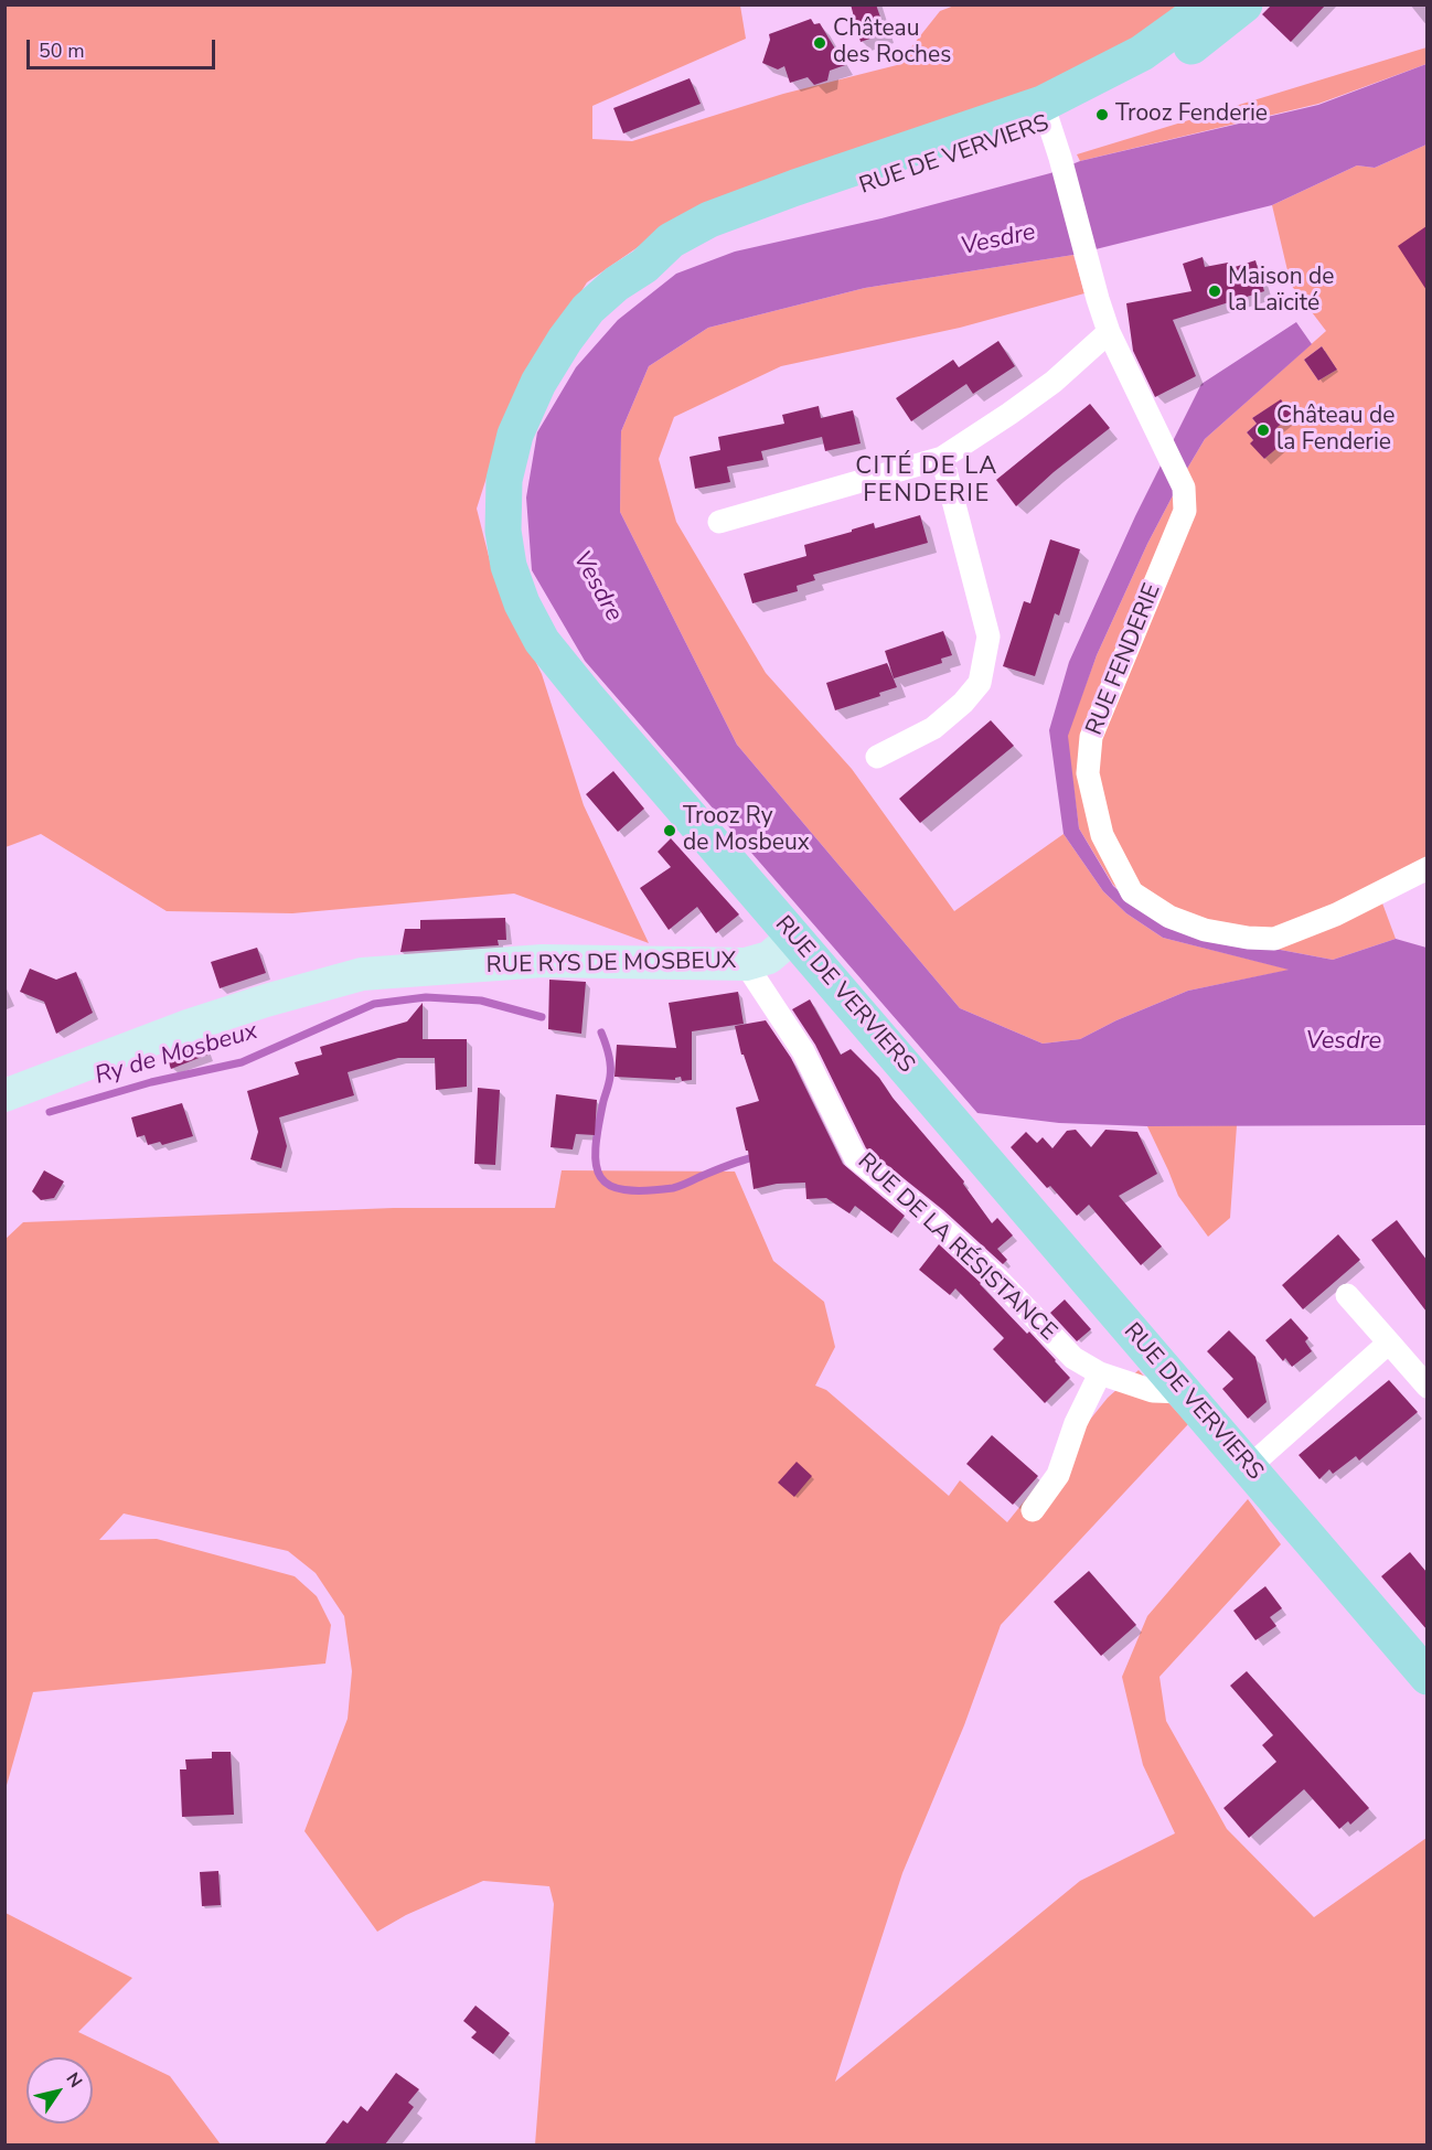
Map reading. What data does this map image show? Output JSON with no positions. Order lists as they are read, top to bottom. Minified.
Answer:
{"streets":{"main road":["RUE DE VERVIERS","RUE RYS DE MOSBEUX"],"street":["RUE FENDERIE","RUE DE LA RÉSISTANCE"]},"crossings":[["RUE DE VERVIERS","RUE FENDERIE"],["RUE DE VERVIERS","RUE RYS DE MOSBEUX"],["RUE DE VERVIERS","RUE DE LA RÉSISTANCE"],["RUE RYS DE MOSBEUX","RUE DE LA RÉSISTANCE"]],"districts":["CITÉ DE LA FENDERIE"],"water":["Vesdre","Ry de Mosbeux"],"places":["Château des Roches","Trooz Fenderie","Maison de la Laïcité","Château de la Fenderie","Trooz Ry de Mosbeux"],"scale_bar":"50 m","north":"top right"}
